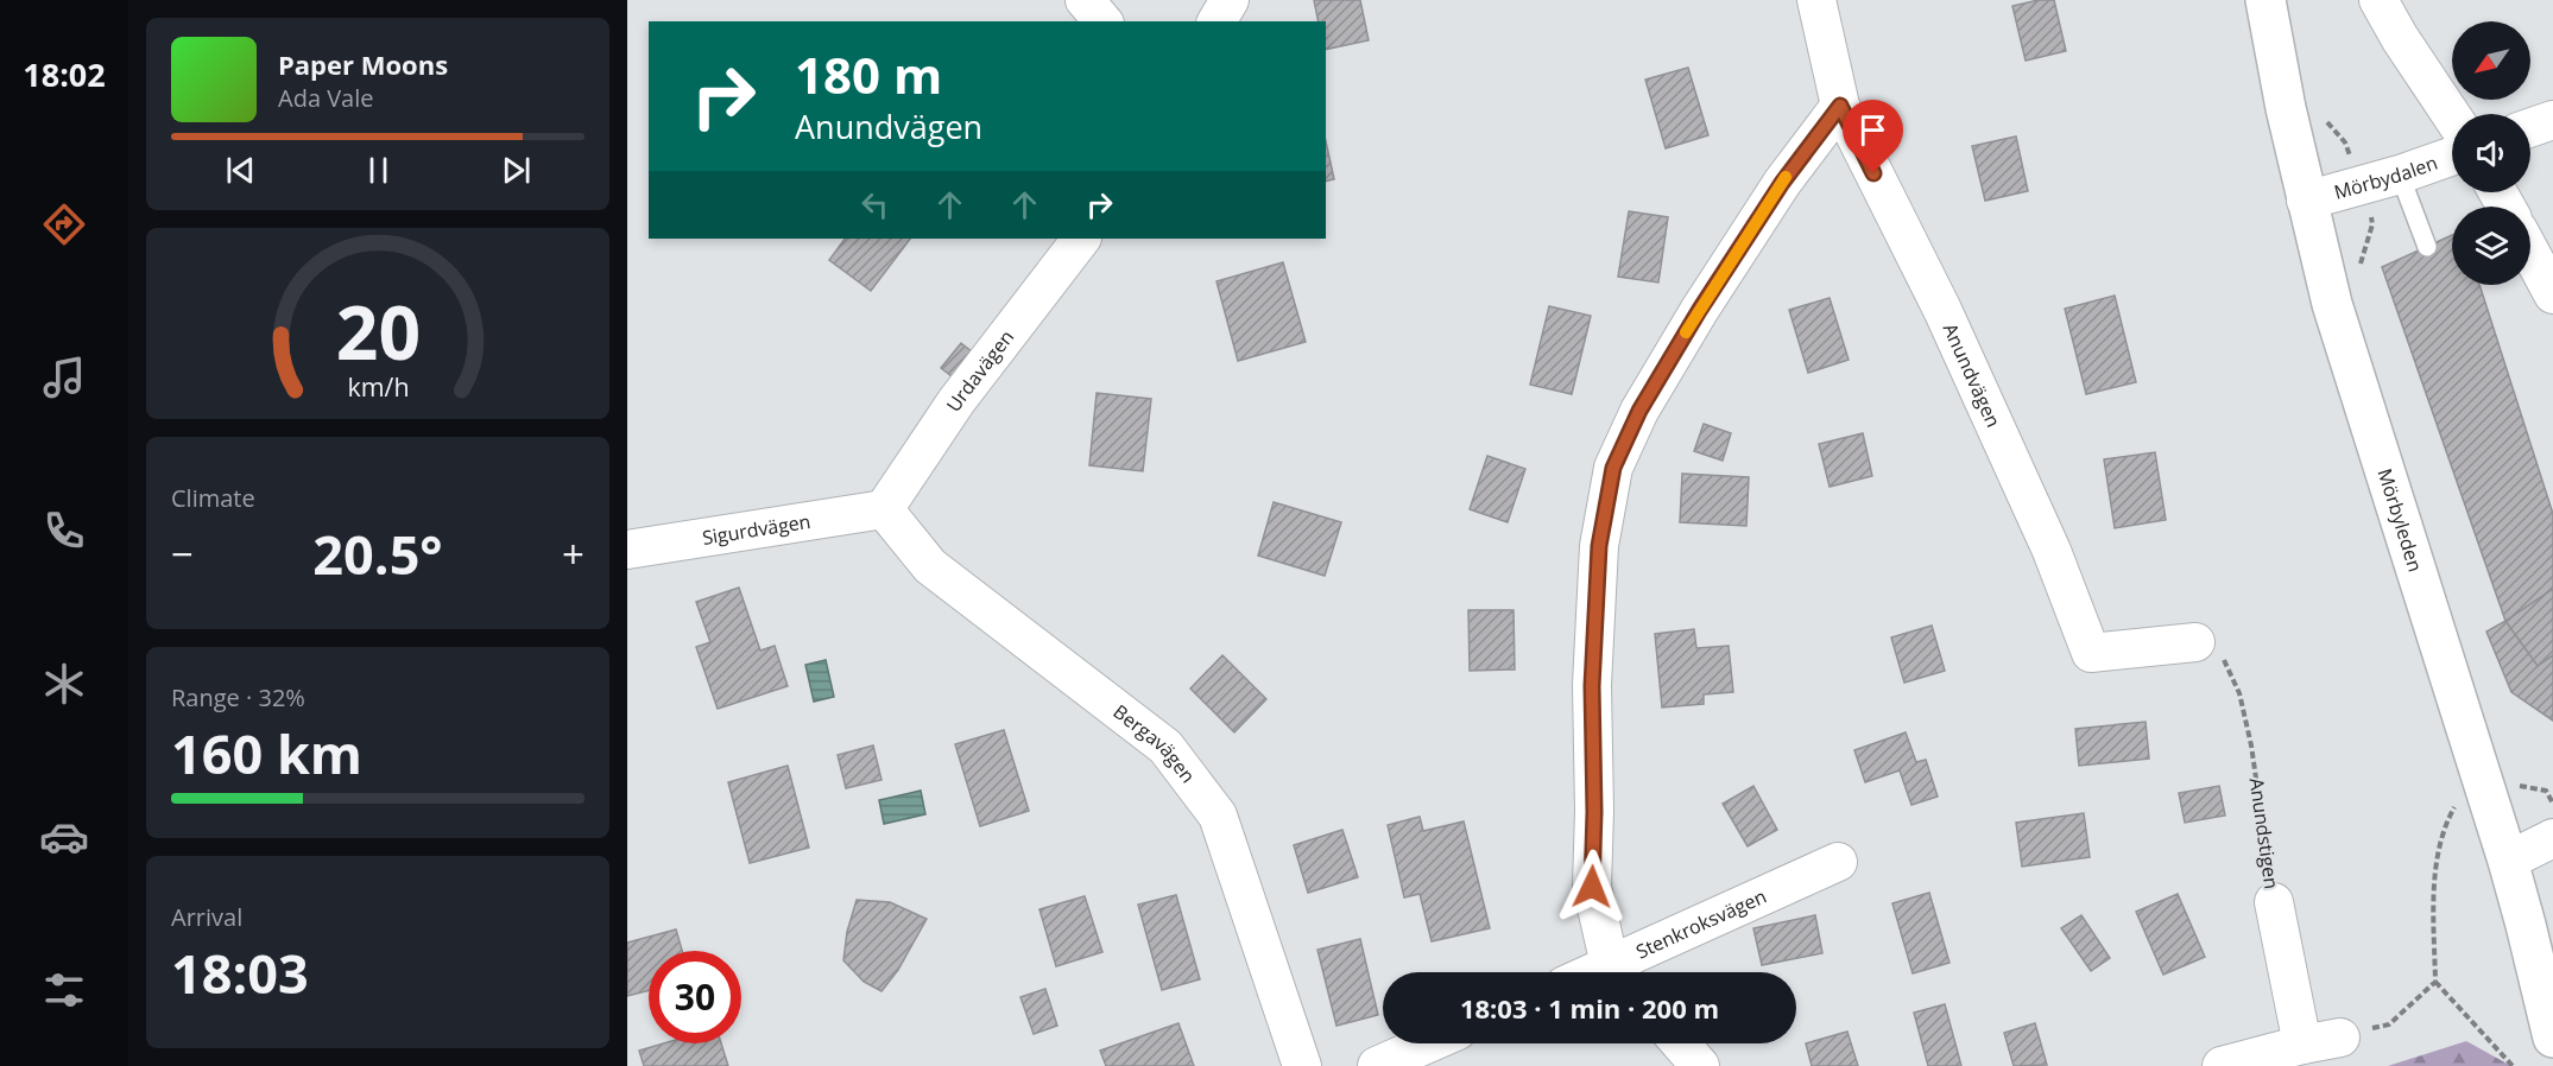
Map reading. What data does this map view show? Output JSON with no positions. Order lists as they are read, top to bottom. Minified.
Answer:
{"streets":{"street":["Mörbydalen","Urdavägen","Anundvägen","Mörbyleden","Sigurdvägen","Bergavägen","Anundstigen","Stenkroksvägen"]},"crossings":[["Mörbydalen","Mörbyleden"],["Urdavägen","Sigurdvägen"],["Urdavägen","Bergavägen"],["Anundvägen","Anundstigen"],["Sigurdvägen","Bergavägen"]],"north":"bottom left","page":{"tabs":"18:02","turn":["180 m","Anundvägen"],"song":["Paper Moons","Ada Vale"],"tile":["Climate",["Range · 32%","160 km"],["Arrival","18:03"]],"heat":["−","20.5°","+"],"limit":"30","trip":"18:03 · 1 min · 200 m","gauge":["20","km/h"]}}
